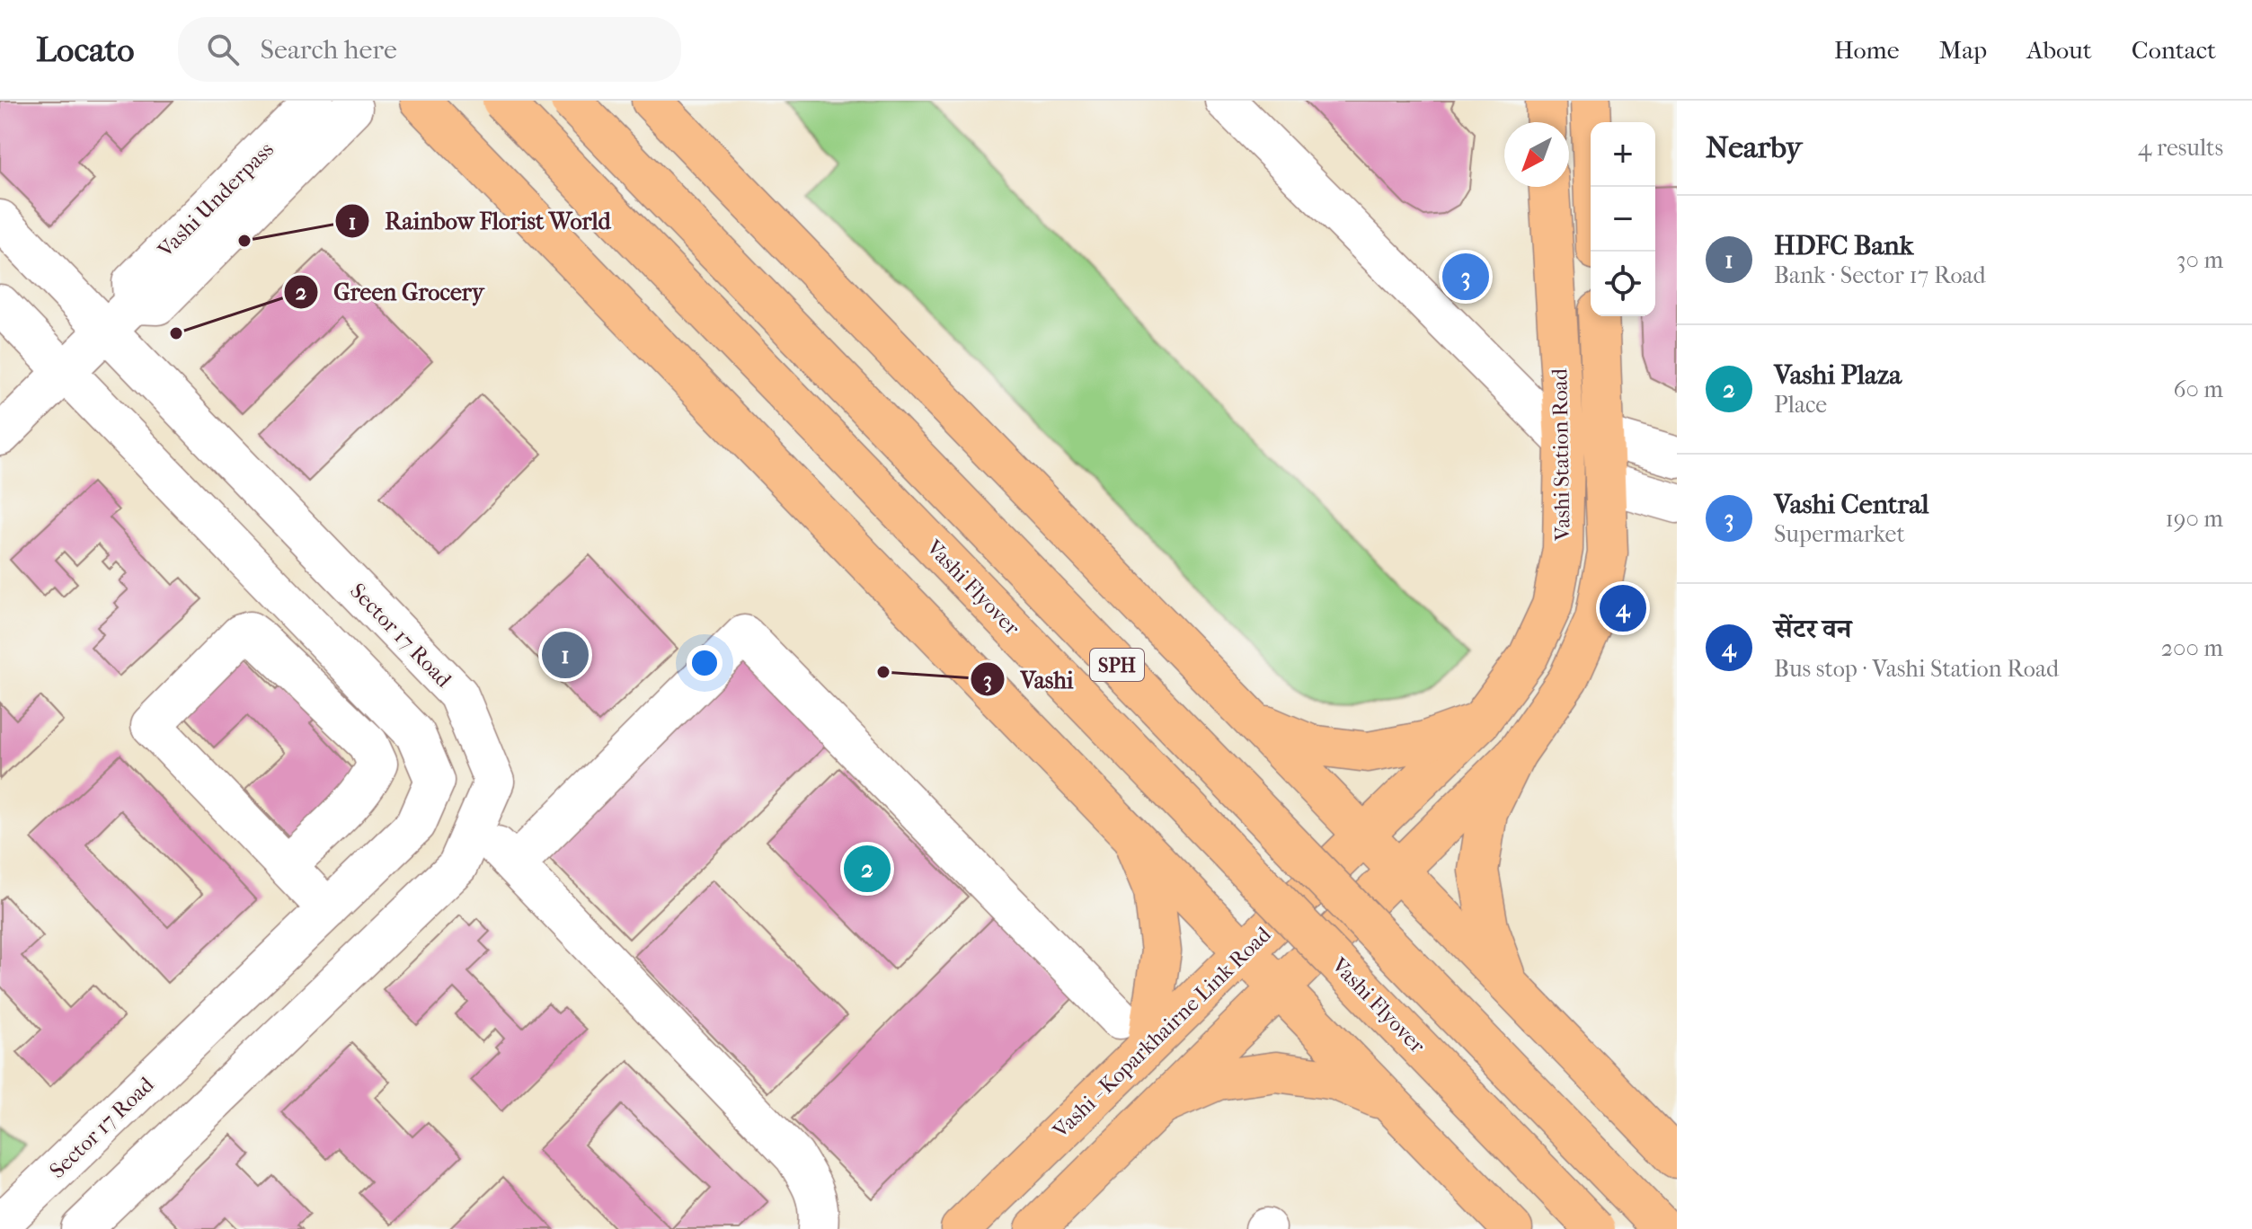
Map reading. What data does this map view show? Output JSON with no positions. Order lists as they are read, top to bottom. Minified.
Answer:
{"streets":{"main road":["Vashi Station Road","Vashi Flyover","SPH","Vashi - Koparkhairne Link Road"],"street":["Vashi Underpass","Sector 17 Road"]},"crossings":[["Vashi Underpass","Sector 17 Road"],["Vashi Station Road","Vashi - Koparkhairne Link Road"]],"places":["Rainbow Florist World","Green Grocery","Vashi"],"north":"bottom left","page":{"header":"Locato","search":"Search here","nav":["Home","Map","About","Contact"],"heading":["Nearby","4 results"],"map_buttons":["+","−"],"list":[{"mark":"1","name":"HDFC Bank","note":"Bank · Sector 17 Road","value":"30 m"},{"mark":"2","name":"Vashi Plaza","note":"Place","value":"60 m"},{"mark":"3","name":"Vashi Central","note":"Supermarket","value":"190 m"},{"mark":"4","name":"सेंटर वन","note":"Bus stop · Vashi Station Road","value":"200 m"}],"pins":["3","4","1","2"]}}
